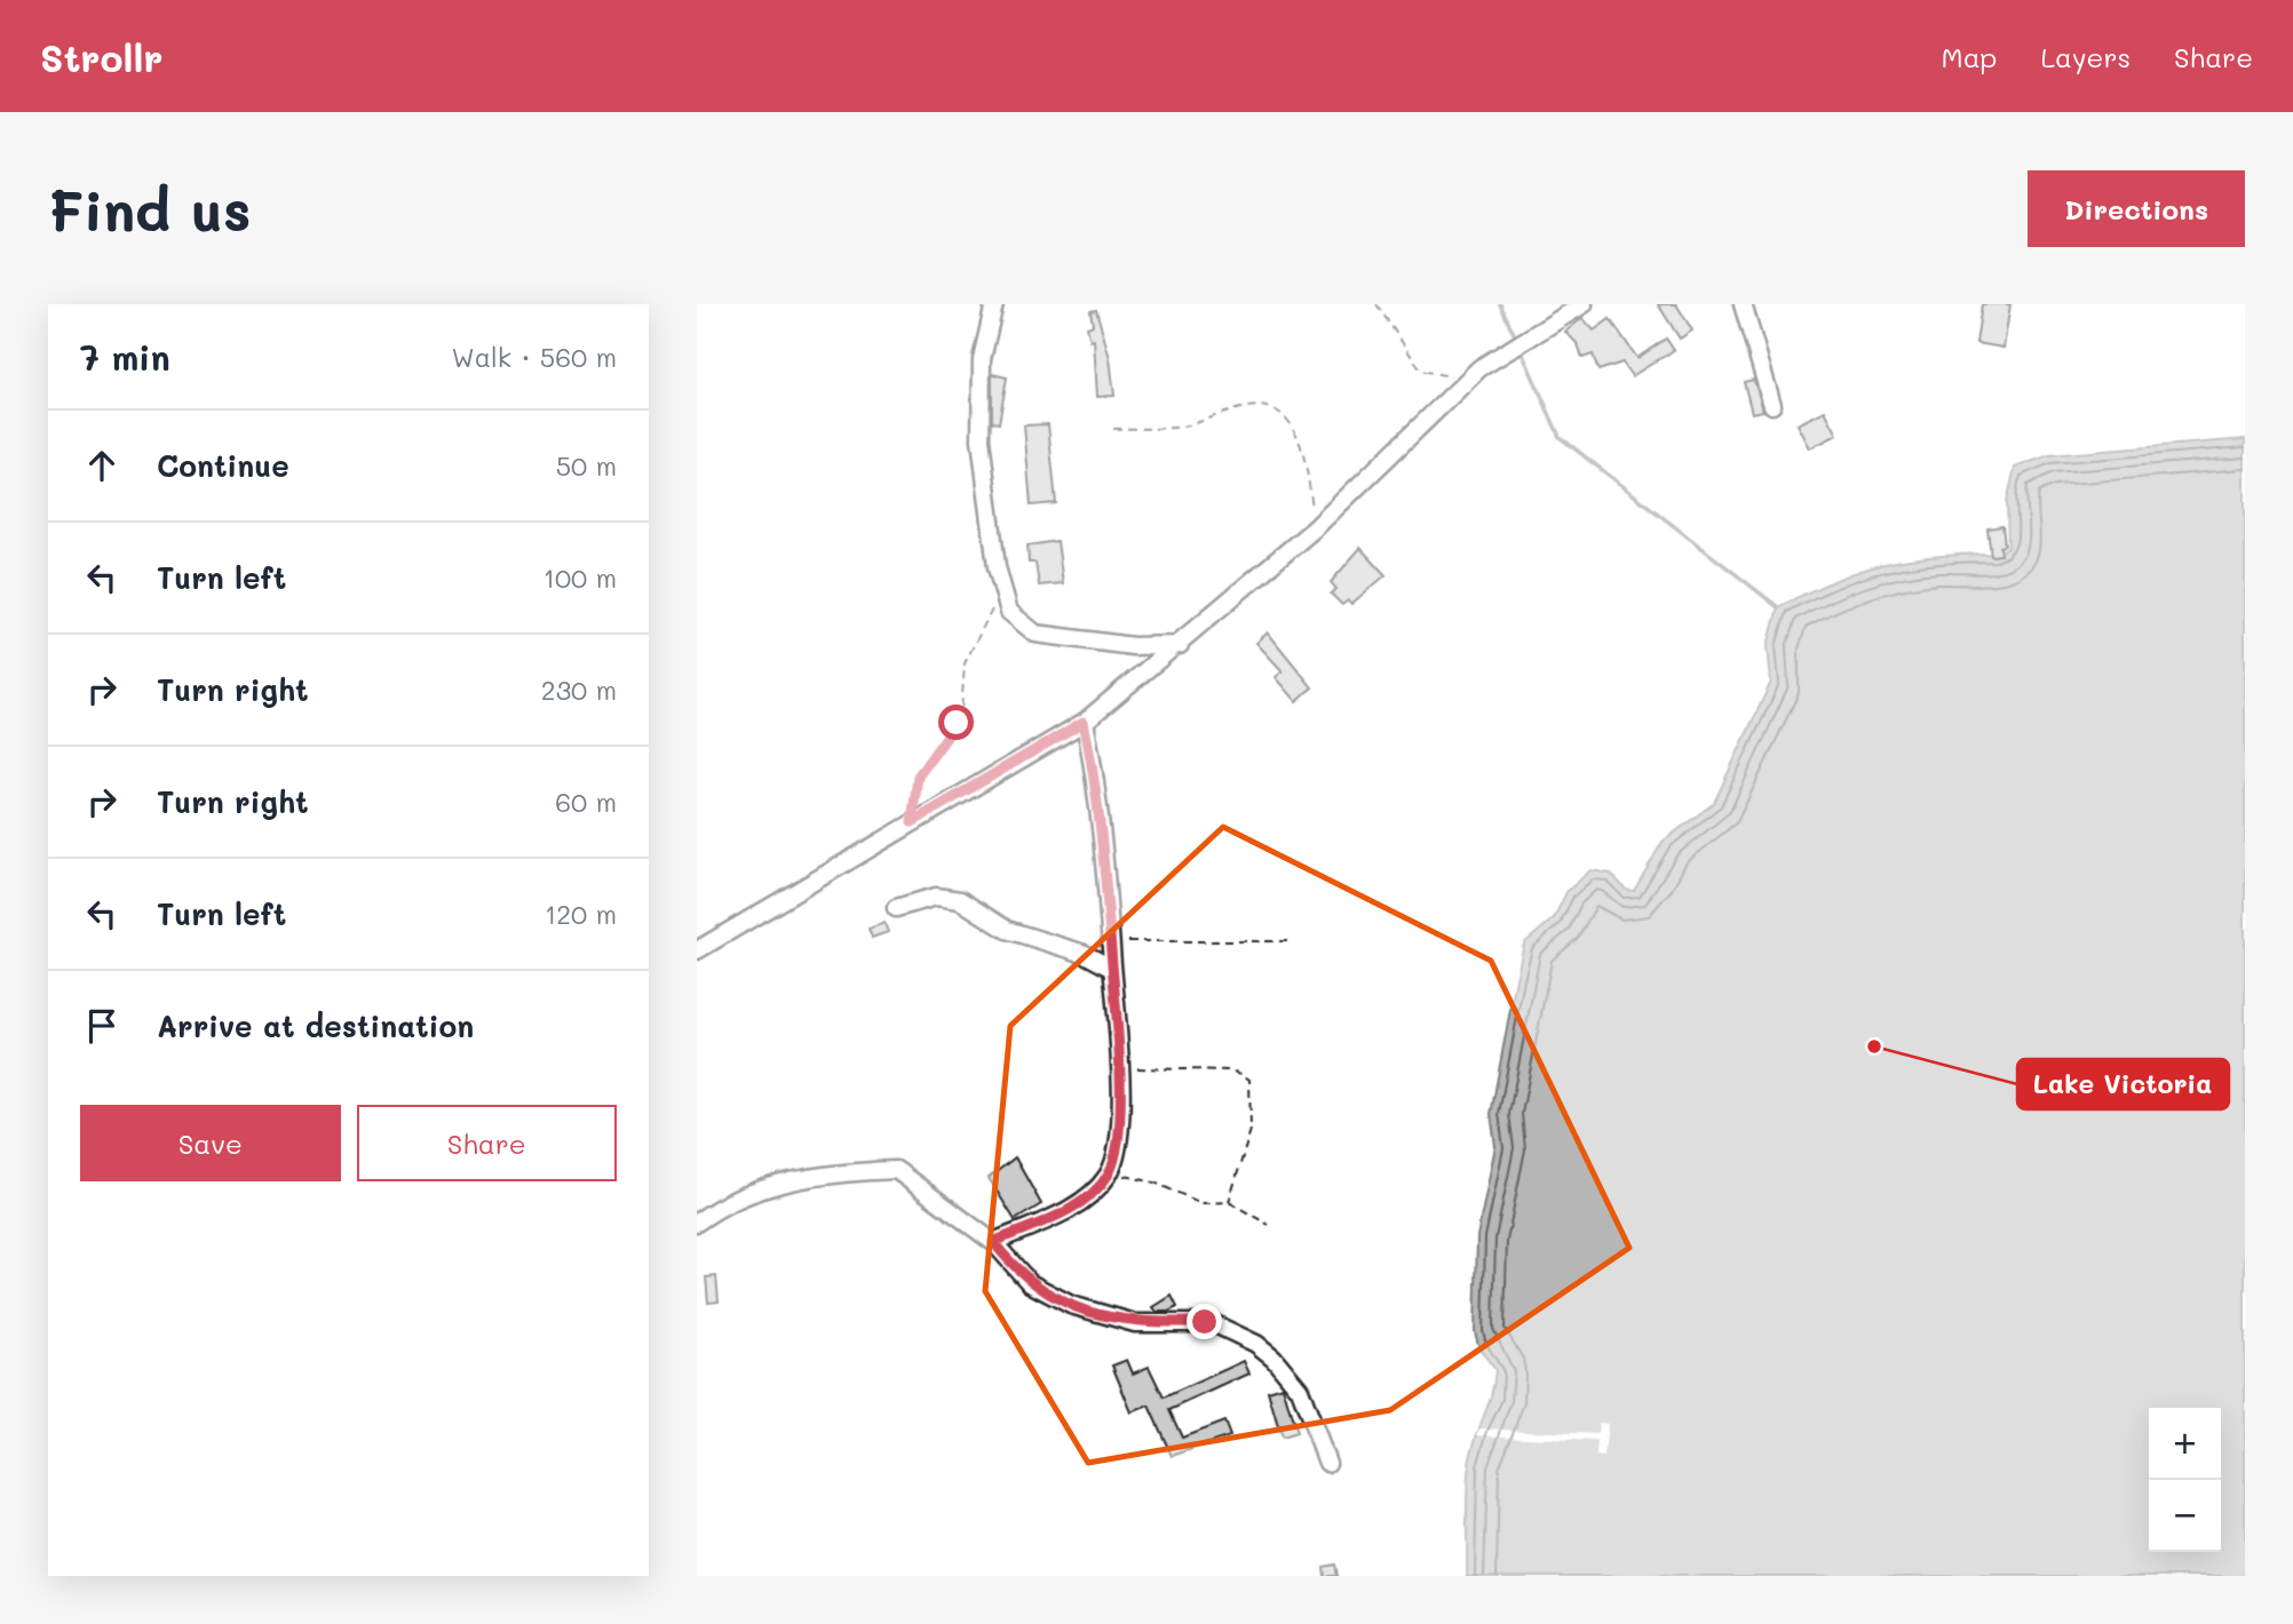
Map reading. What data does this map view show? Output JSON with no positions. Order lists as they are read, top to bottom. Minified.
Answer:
{"places":["Lake Victoria"],"page":{"header":"Strollr","nav":["Map","Layers","Share"],"buttons":["Directions",["Save","Share"]],"title":"Find us","heading":["7 min","Walk · 560 m"],"list":[["Continue","50 m"],["Turn left","100 m"],["Turn right","230 m"],["Turn right","60 m"],["Turn left","120 m"],"Arrive at destination"],"map_buttons":["+","−"]}}
